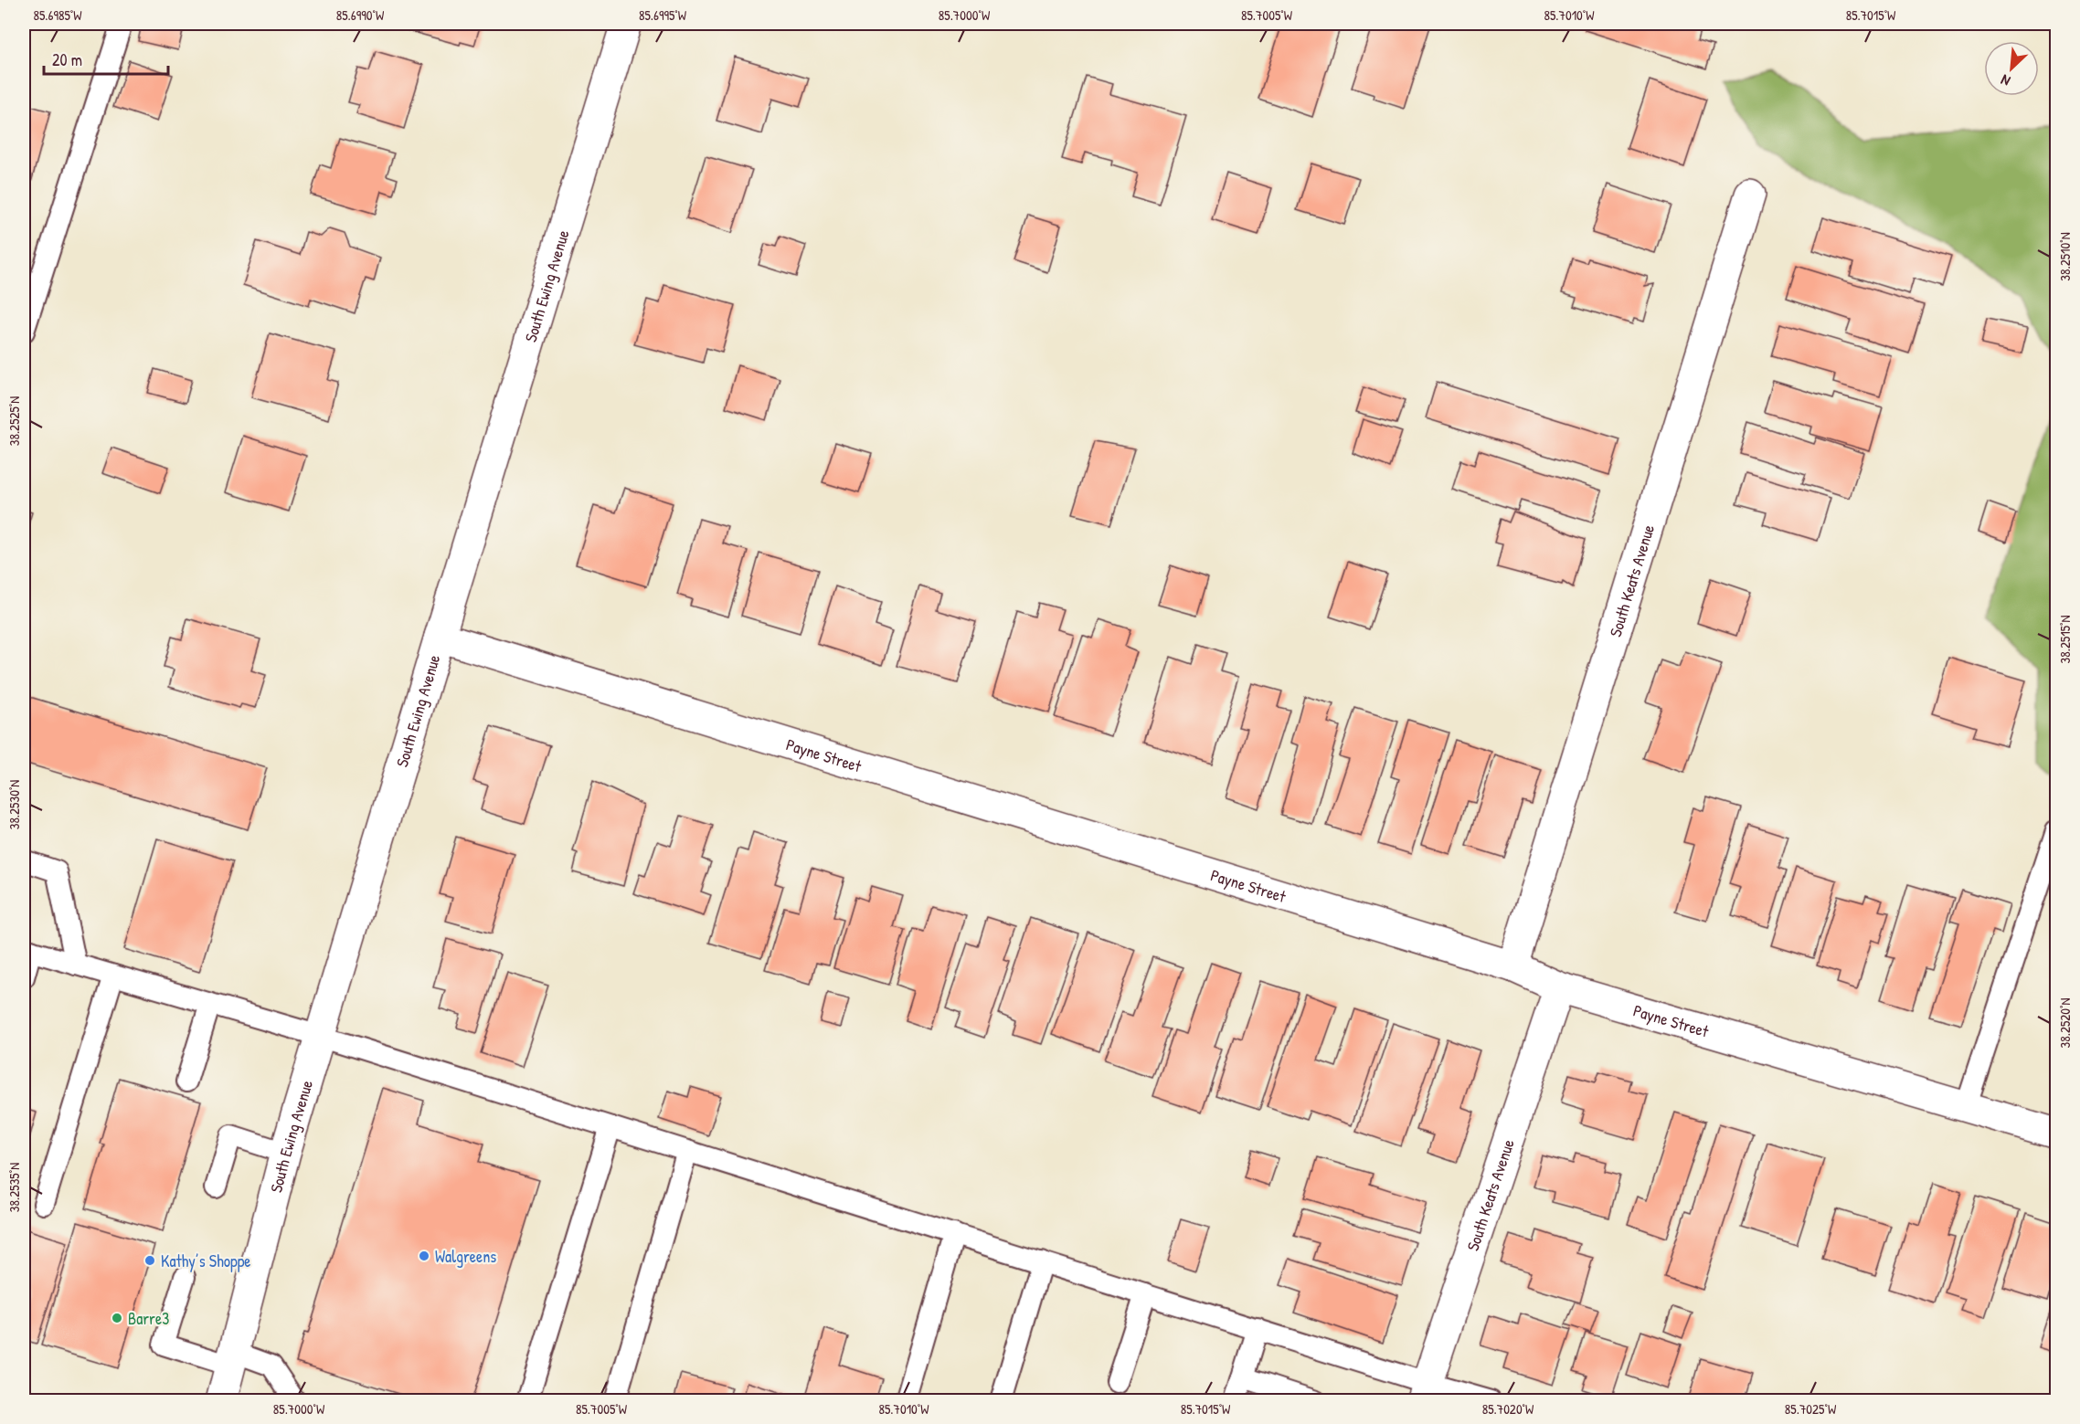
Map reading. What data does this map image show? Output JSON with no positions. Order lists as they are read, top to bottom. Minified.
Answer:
{"streets":{"street":["South Ewing Avenue","South Keats Avenue","Payne Street"]},"crossings":[["South Ewing Avenue","Payne Street"],["South Keats Avenue","Payne Street"]],"places":["Walgreens","Kathy’s Shoppe","Barre3"],"scale_bar":"20 m","north":"bottom left","coordinates":["85.6985°W","85.6990°W","85.6995°W","85.7000°W","85.7005°W","85.7010°W","85.7015°W","38.2510°N","38.2525°N","38.2515°N","38.2530°N","38.2520°N","38.2535°N","85.7020°W","85.7025°W"]}
